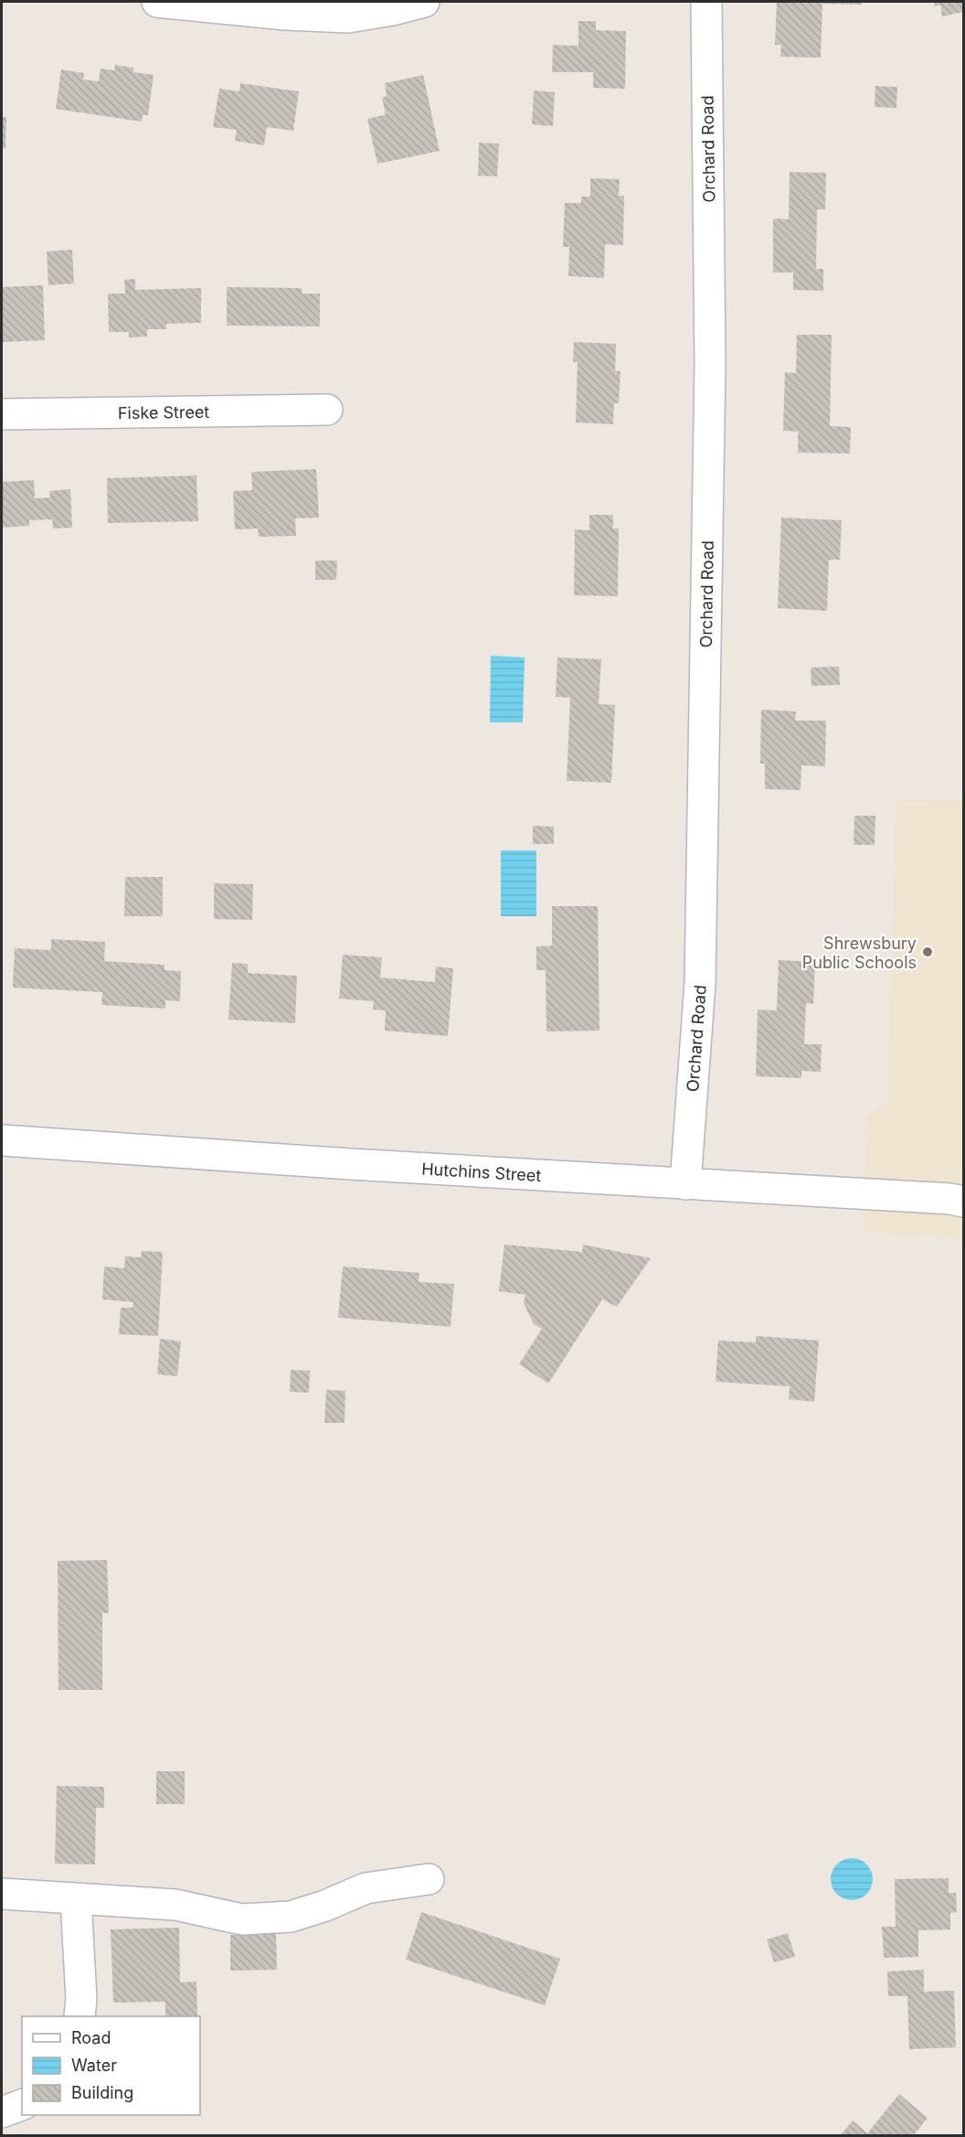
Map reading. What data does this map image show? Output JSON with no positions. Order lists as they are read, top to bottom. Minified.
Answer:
{"streets":{"street":["Orchard Road","Fiske Street","Hutchins Street"]},"crossings":[["Orchard Road","Hutchins Street"]],"places":["Shrewsbury Public Schools"],"legend":["Road","Water","Building"]}
